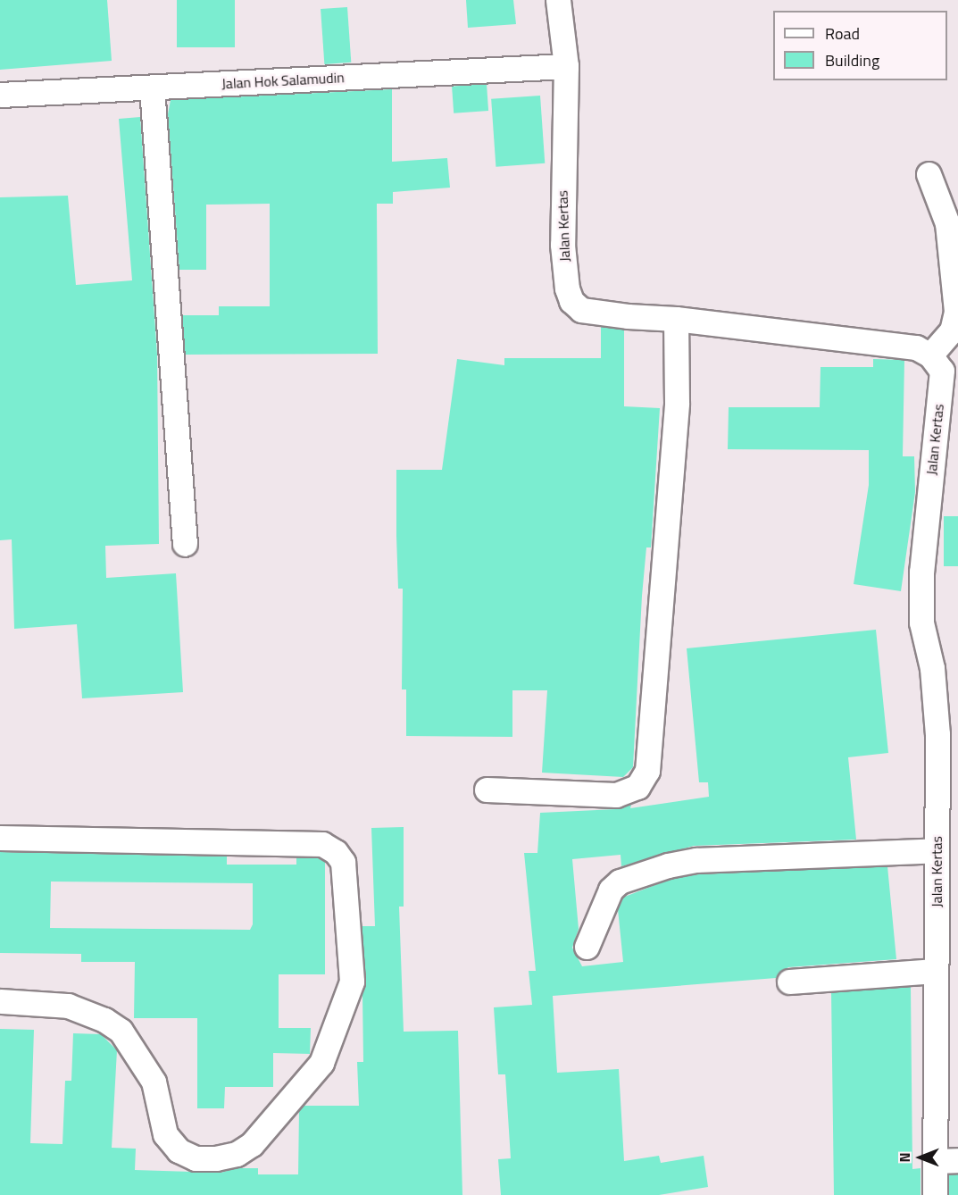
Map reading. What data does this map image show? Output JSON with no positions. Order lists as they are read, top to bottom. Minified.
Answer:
{"streets":{"street":["Jalan Hok Salamudin","Jalan Kertas"]},"crossings":[["Jalan Hok Salamudin","Jalan Kertas"]],"legend":["Road","Building"],"north":"left"}
